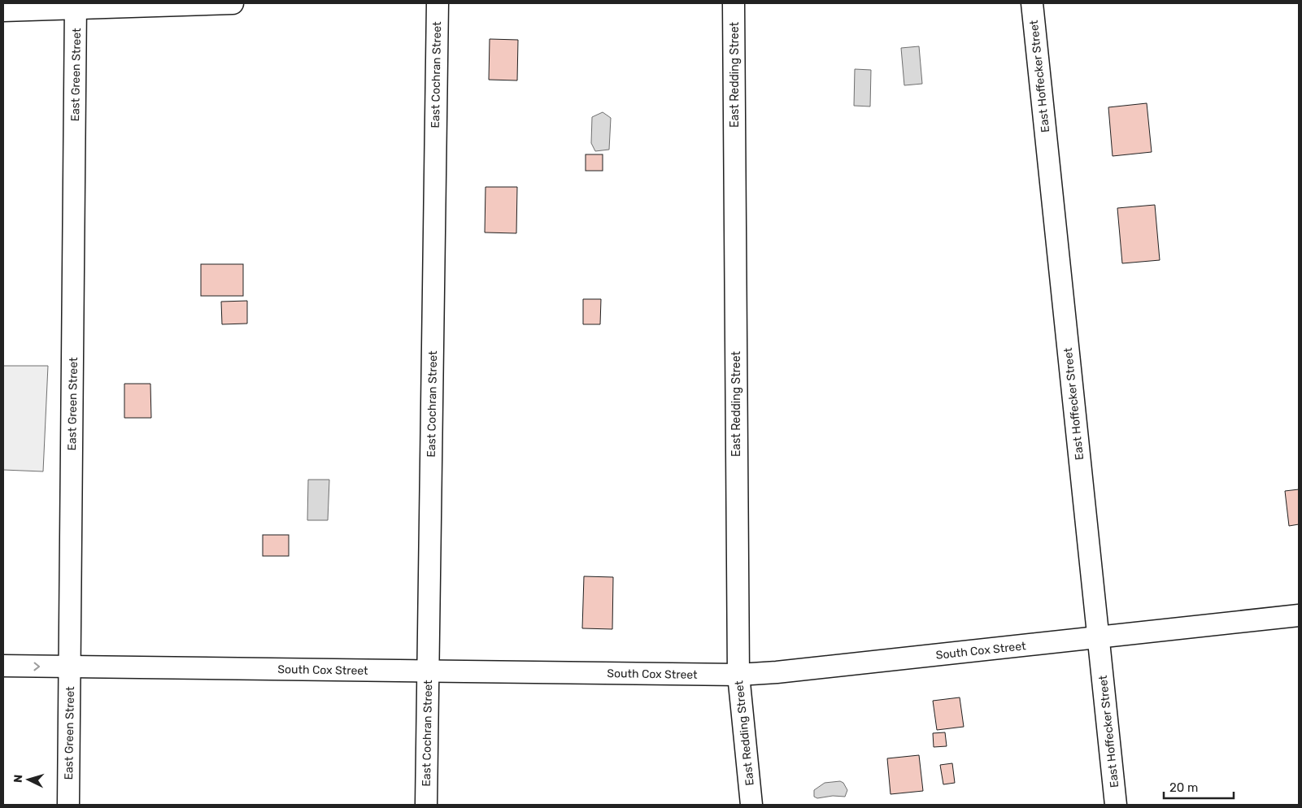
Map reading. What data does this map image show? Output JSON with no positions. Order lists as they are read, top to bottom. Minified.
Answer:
{"streets":{"street":["East Green Street","East Cochran Street","East Redding Street","East Hoffecker Street","South Cox Street"]},"crossings":[["East Green Street","South Cox Street"],["East Cochran Street","South Cox Street"],["East Redding Street","South Cox Street"],["East Hoffecker Street","South Cox Street"]],"scale_bar":"20 m","north":"left"}
